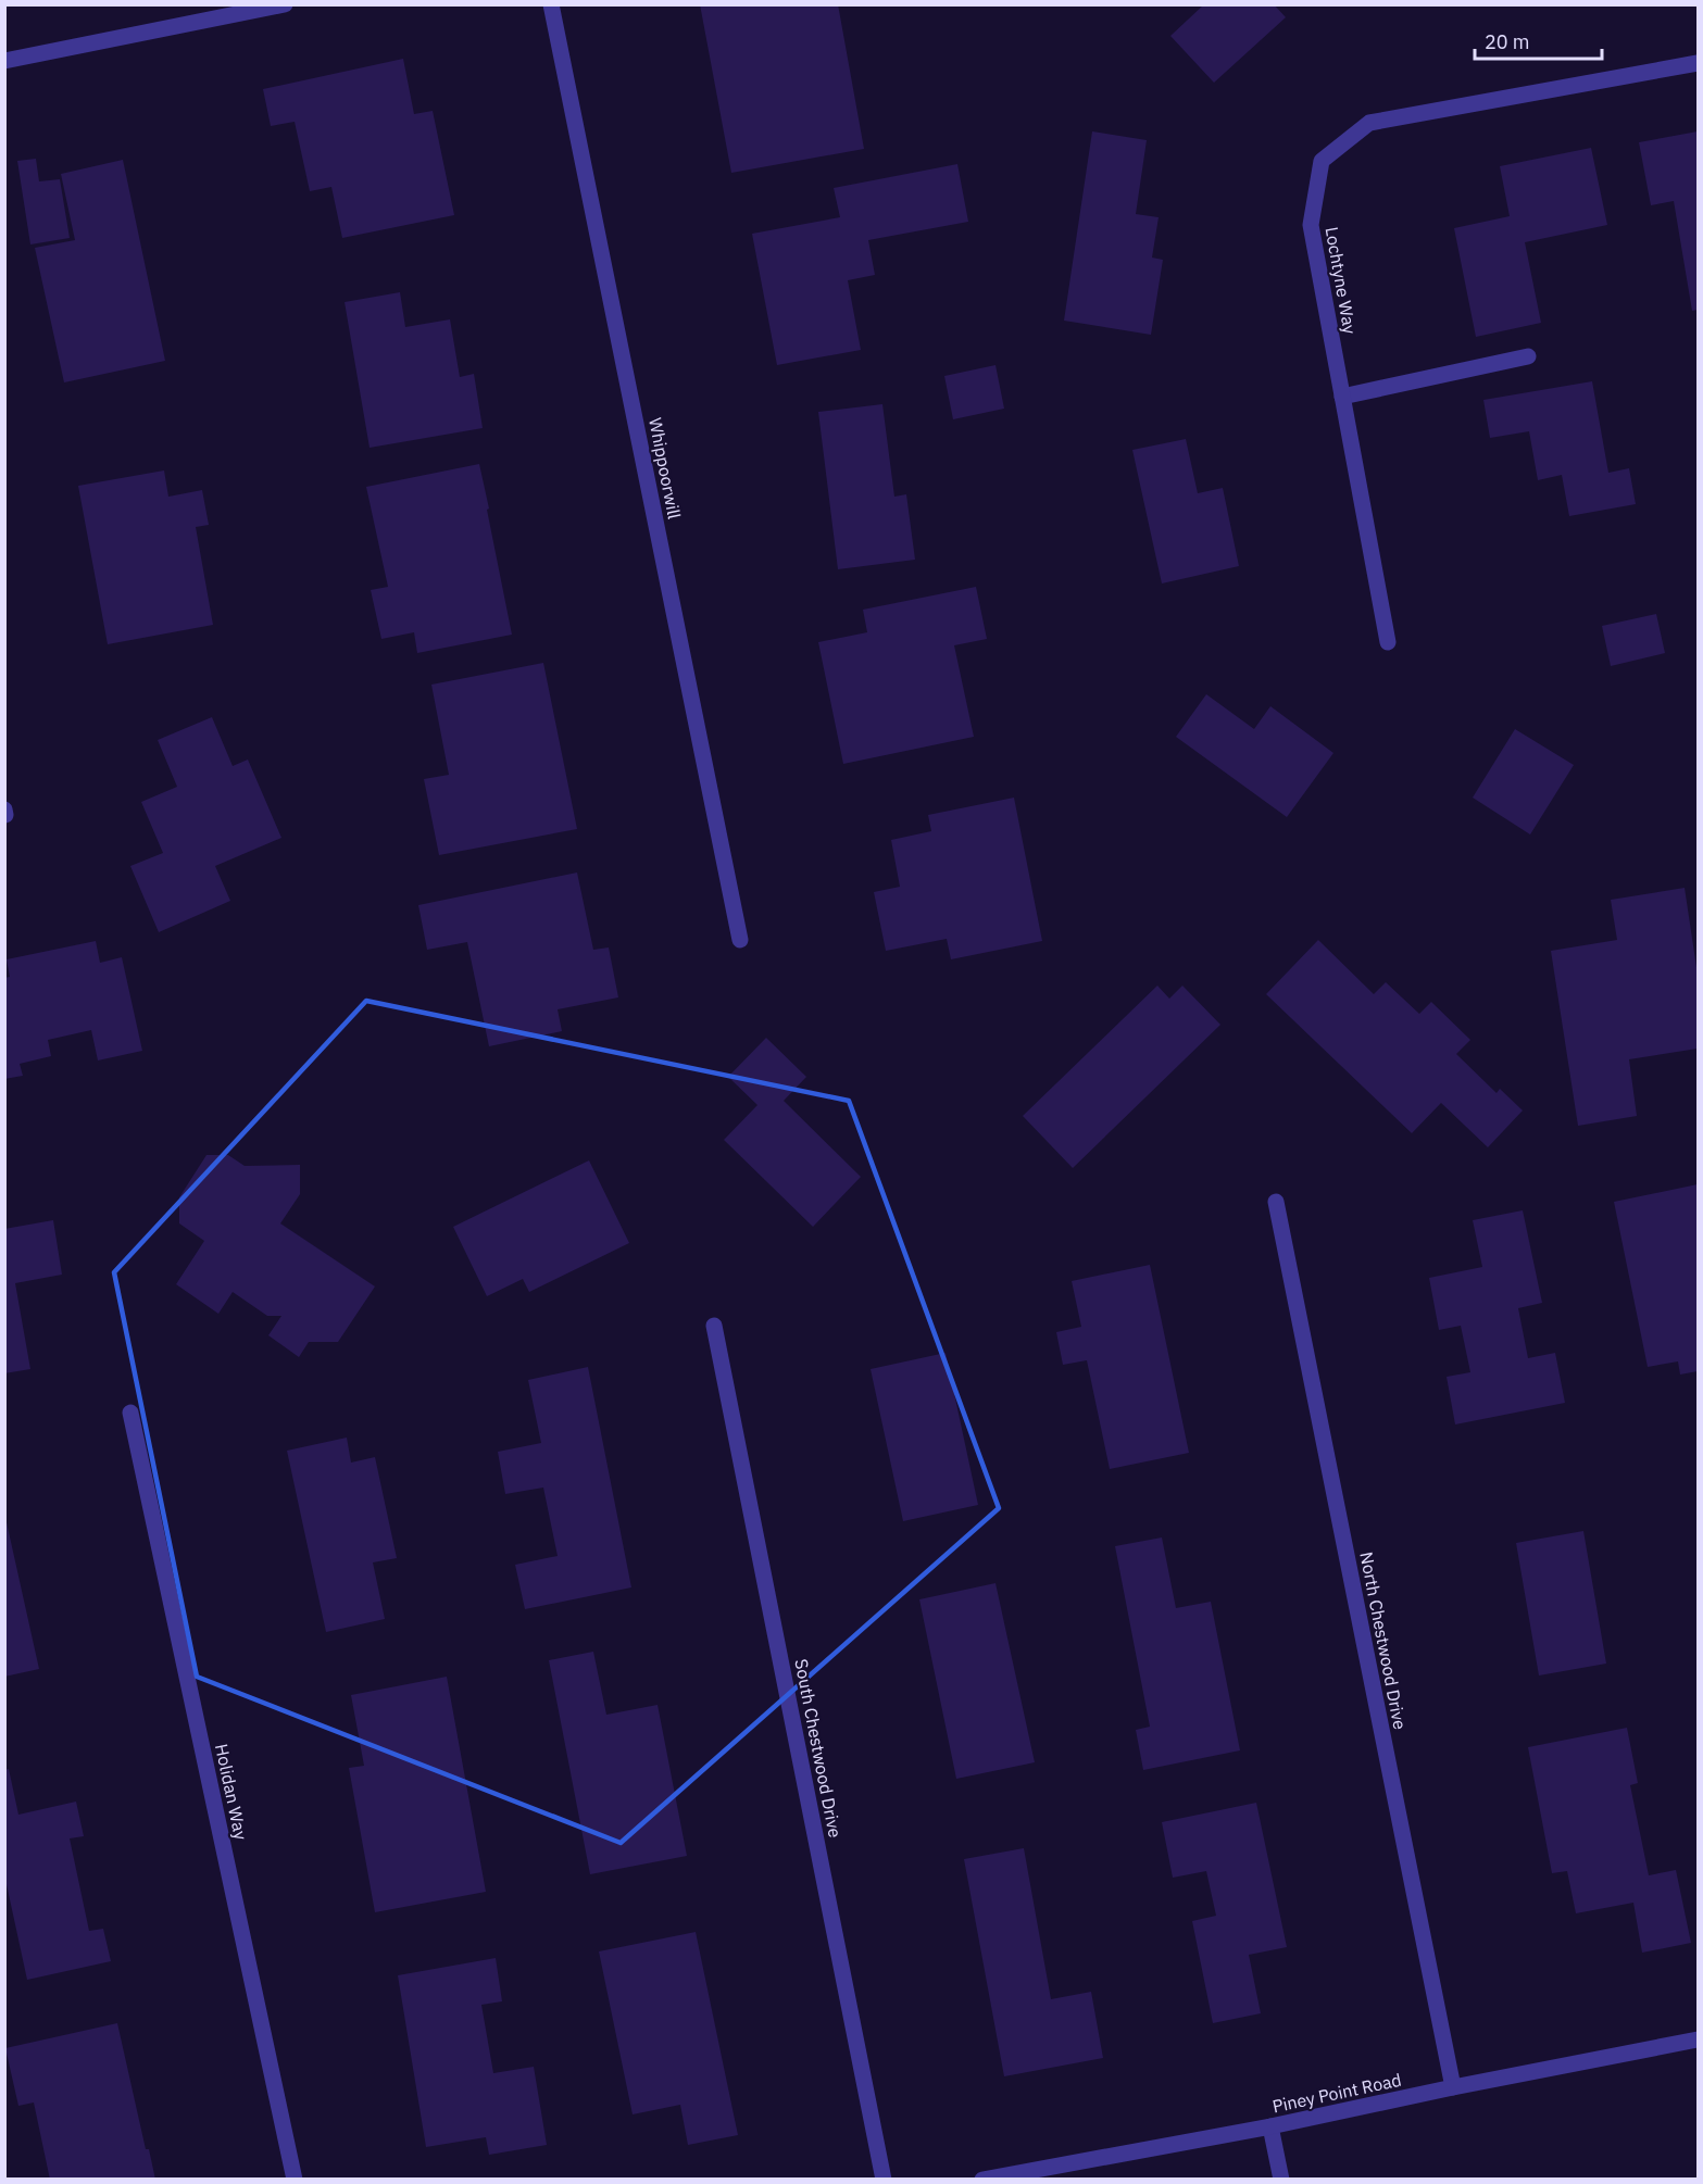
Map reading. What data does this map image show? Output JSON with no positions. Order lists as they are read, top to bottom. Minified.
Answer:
{"streets":{"street":["Lochtyne Way","Whippoorwill","North Chestwood Drive","South Chestwood Drive","Holidan Way","Piney Point Road"]},"crossings":[["North Chestwood Drive","Piney Point Road"]],"scale_bar":"20 m"}
